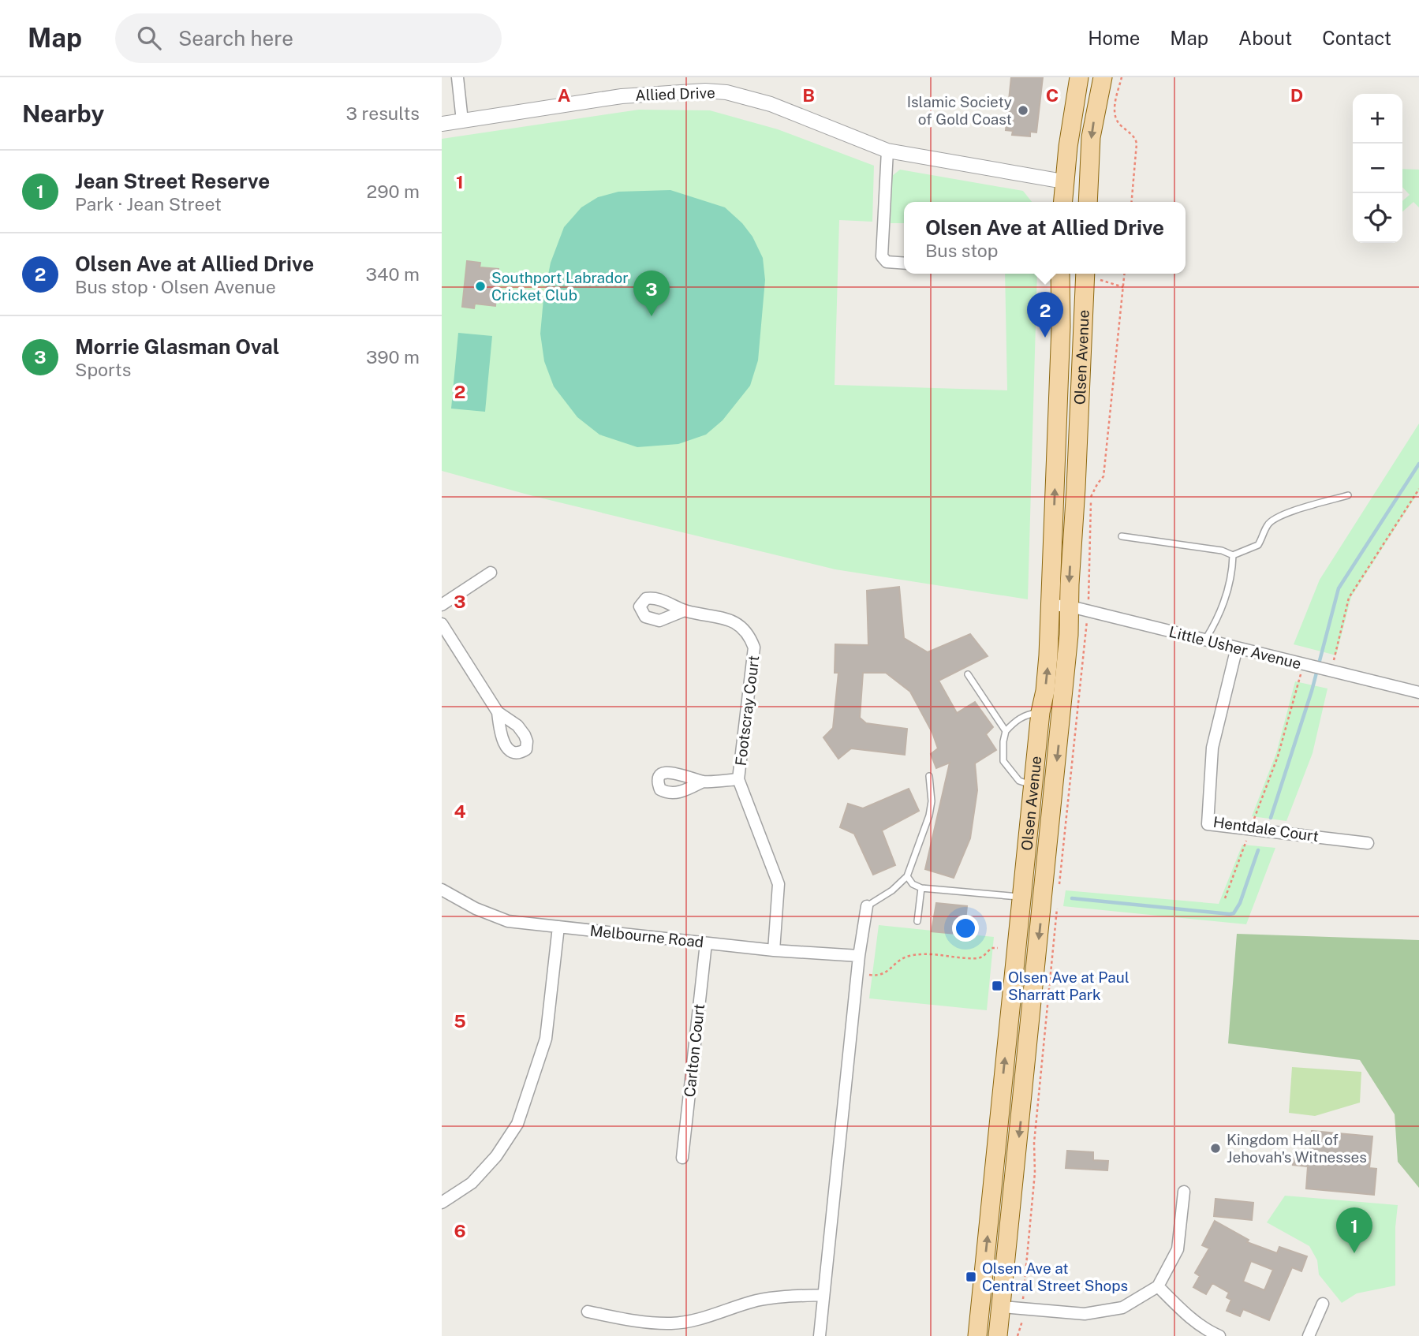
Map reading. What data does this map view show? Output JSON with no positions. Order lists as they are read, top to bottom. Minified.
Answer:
{"streets":{"main road":["Olsen Avenue"],"street":["Allied Drive","Little Usher Avenue","Footscray Court","Hentdale Court","Melbourne Road","Carlton Court"]},"crossings":[["Olsen Avenue","Little Usher Avenue"],["Little Usher Avenue","Hentdale Court"],["Footscray Court","Melbourne Road"],["Melbourne Road","Carlton Court"]],"places":{"other":["Islamic Society of Gold Coast","Southport Labrador Cricket Club","Kingdom Hall of Jehovah's Witnesses"],"transit":["Olsen Ave at Paul Sharratt Park","Olsen Ave at Central Street Shops"]},"page":{"header":"Map","search":"Search here","nav":["Home","Map","About","Contact"],"heading":["Nearby","3 results"],"map_buttons":["+","−"],"list":[{"mark":"1","name":"Jean Street Reserve","note":"Park · Jean Street","value":"290 m"},{"mark":"2","name":"Olsen Ave at Allied Drive","note":"Bus stop · Olsen Avenue","value":"340 m"},{"mark":"3","name":"Morrie Glasman Oval","note":"Sports","value":"390 m"}],"popup":["Olsen Ave at Allied Drive","Bus stop"],"pins":["3","2","1"]},"grid":{"columns":["A","B","C","D"],"rows":["1","2","3","4","5","6"]}}
